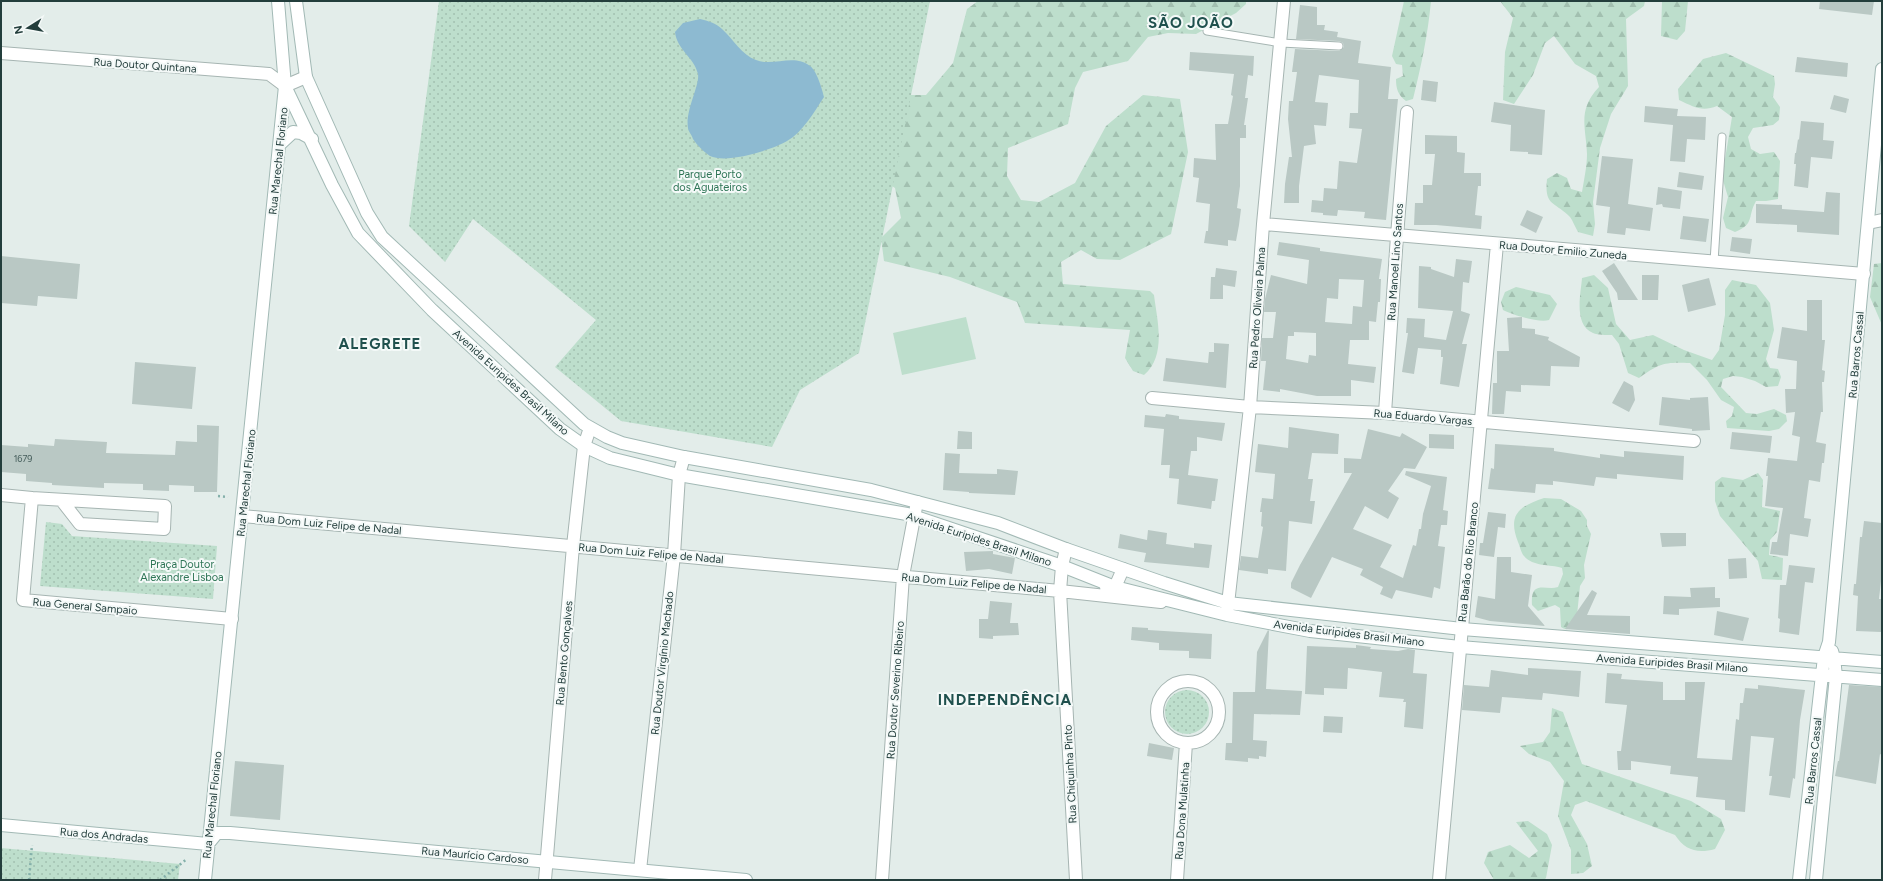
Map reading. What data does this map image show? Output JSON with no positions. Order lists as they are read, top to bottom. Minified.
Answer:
{"streets":{"street":["Rua Doutor Quintana","Rua Marechal Floriano","Rua Doutor Emilio Zuneda","Rua Manoel Lino Santos","Rua Pedro Oliveira Palma","Rua Barros Cassal","Avenida Euripides Brasil Milano","Rua Eduardo Vargas","Rua Dom Luiz Felipe de Nadal","Rua Barão do Rio Branco","Rua General Sampaio","Rua Bento Gonçalves","Rua Doutor Virgínio Machado","Rua Doutor Severino Ribeiro","Rua Chiquinha Pinto","Rua Dona Mulatinha","Rua dos Andradas","Rua Maurício Cardoso"]},"crossings":[["Rua Doutor Quintana","Rua Marechal Floriano"],["Rua Doutor Quintana","Avenida Euripides Brasil Milano"],["Rua Marechal Floriano","Avenida Euripides Brasil Milano"],["Rua Marechal Floriano","Rua Dom Luiz Felipe de Nadal"],["Rua Marechal Floriano","Rua General Sampaio"],["Rua Marechal Floriano","Rua dos Andradas"],["Rua Marechal Floriano","Rua Maurício Cardoso"],["Rua Doutor Emilio Zuneda","Rua Manoel Lino Santos"],["Rua Doutor Emilio Zuneda","Rua Pedro Oliveira Palma"],["Rua Doutor Emilio Zuneda","Rua Barros Cassal"],["Rua Doutor Emilio Zuneda","Rua Barão do Rio Branco"],["Rua Manoel Lino Santos","Rua Eduardo Vargas"],["Rua Pedro Oliveira Palma","Avenida Euripides Brasil Milano"],["Rua Pedro Oliveira Palma","Rua Eduardo Vargas"],["Rua Barros Cassal","Avenida Euripides Brasil Milano"],["Avenida Euripides Brasil Milano","Rua Dom Luiz Felipe de Nadal"],["Avenida Euripides Brasil Milano","Rua Barão do Rio Branco"],["Avenida Euripides Brasil Milano","Rua Bento Gonçalves"],["Avenida Euripides Brasil Milano","Rua Doutor Virgínio Machado"],["Avenida Euripides Brasil Milano","Rua Doutor Severino Ribeiro"],["Avenida Euripides Brasil Milano","Rua Chiquinha Pinto"],["Rua Eduardo Vargas","Rua Barão do Rio Branco"],["Rua Dom Luiz Felipe de Nadal","Rua Bento Gonçalves"],["Rua Dom Luiz Felipe de Nadal","Rua Doutor Virgínio Machado"],["Rua Dom Luiz Felipe de Nadal","Rua Doutor Severino Ribeiro"],["Rua Dom Luiz Felipe de Nadal","Rua Chiquinha Pinto"],["Rua Bento Gonçalves","Rua Maurício Cardoso"],["Rua Doutor Virgínio Machado","Rua Maurício Cardoso"],["Rua dos Andradas","Rua Maurício Cardoso"]],"districts":["SÃO JOÃO","ALEGRETE","INDEPENDÊNCIA"],"parks":["Parque Porto dos Aguateiros","Praça Doutor Alexandre Lisboa"],"house_numbers":["1679"],"north":"left"}
